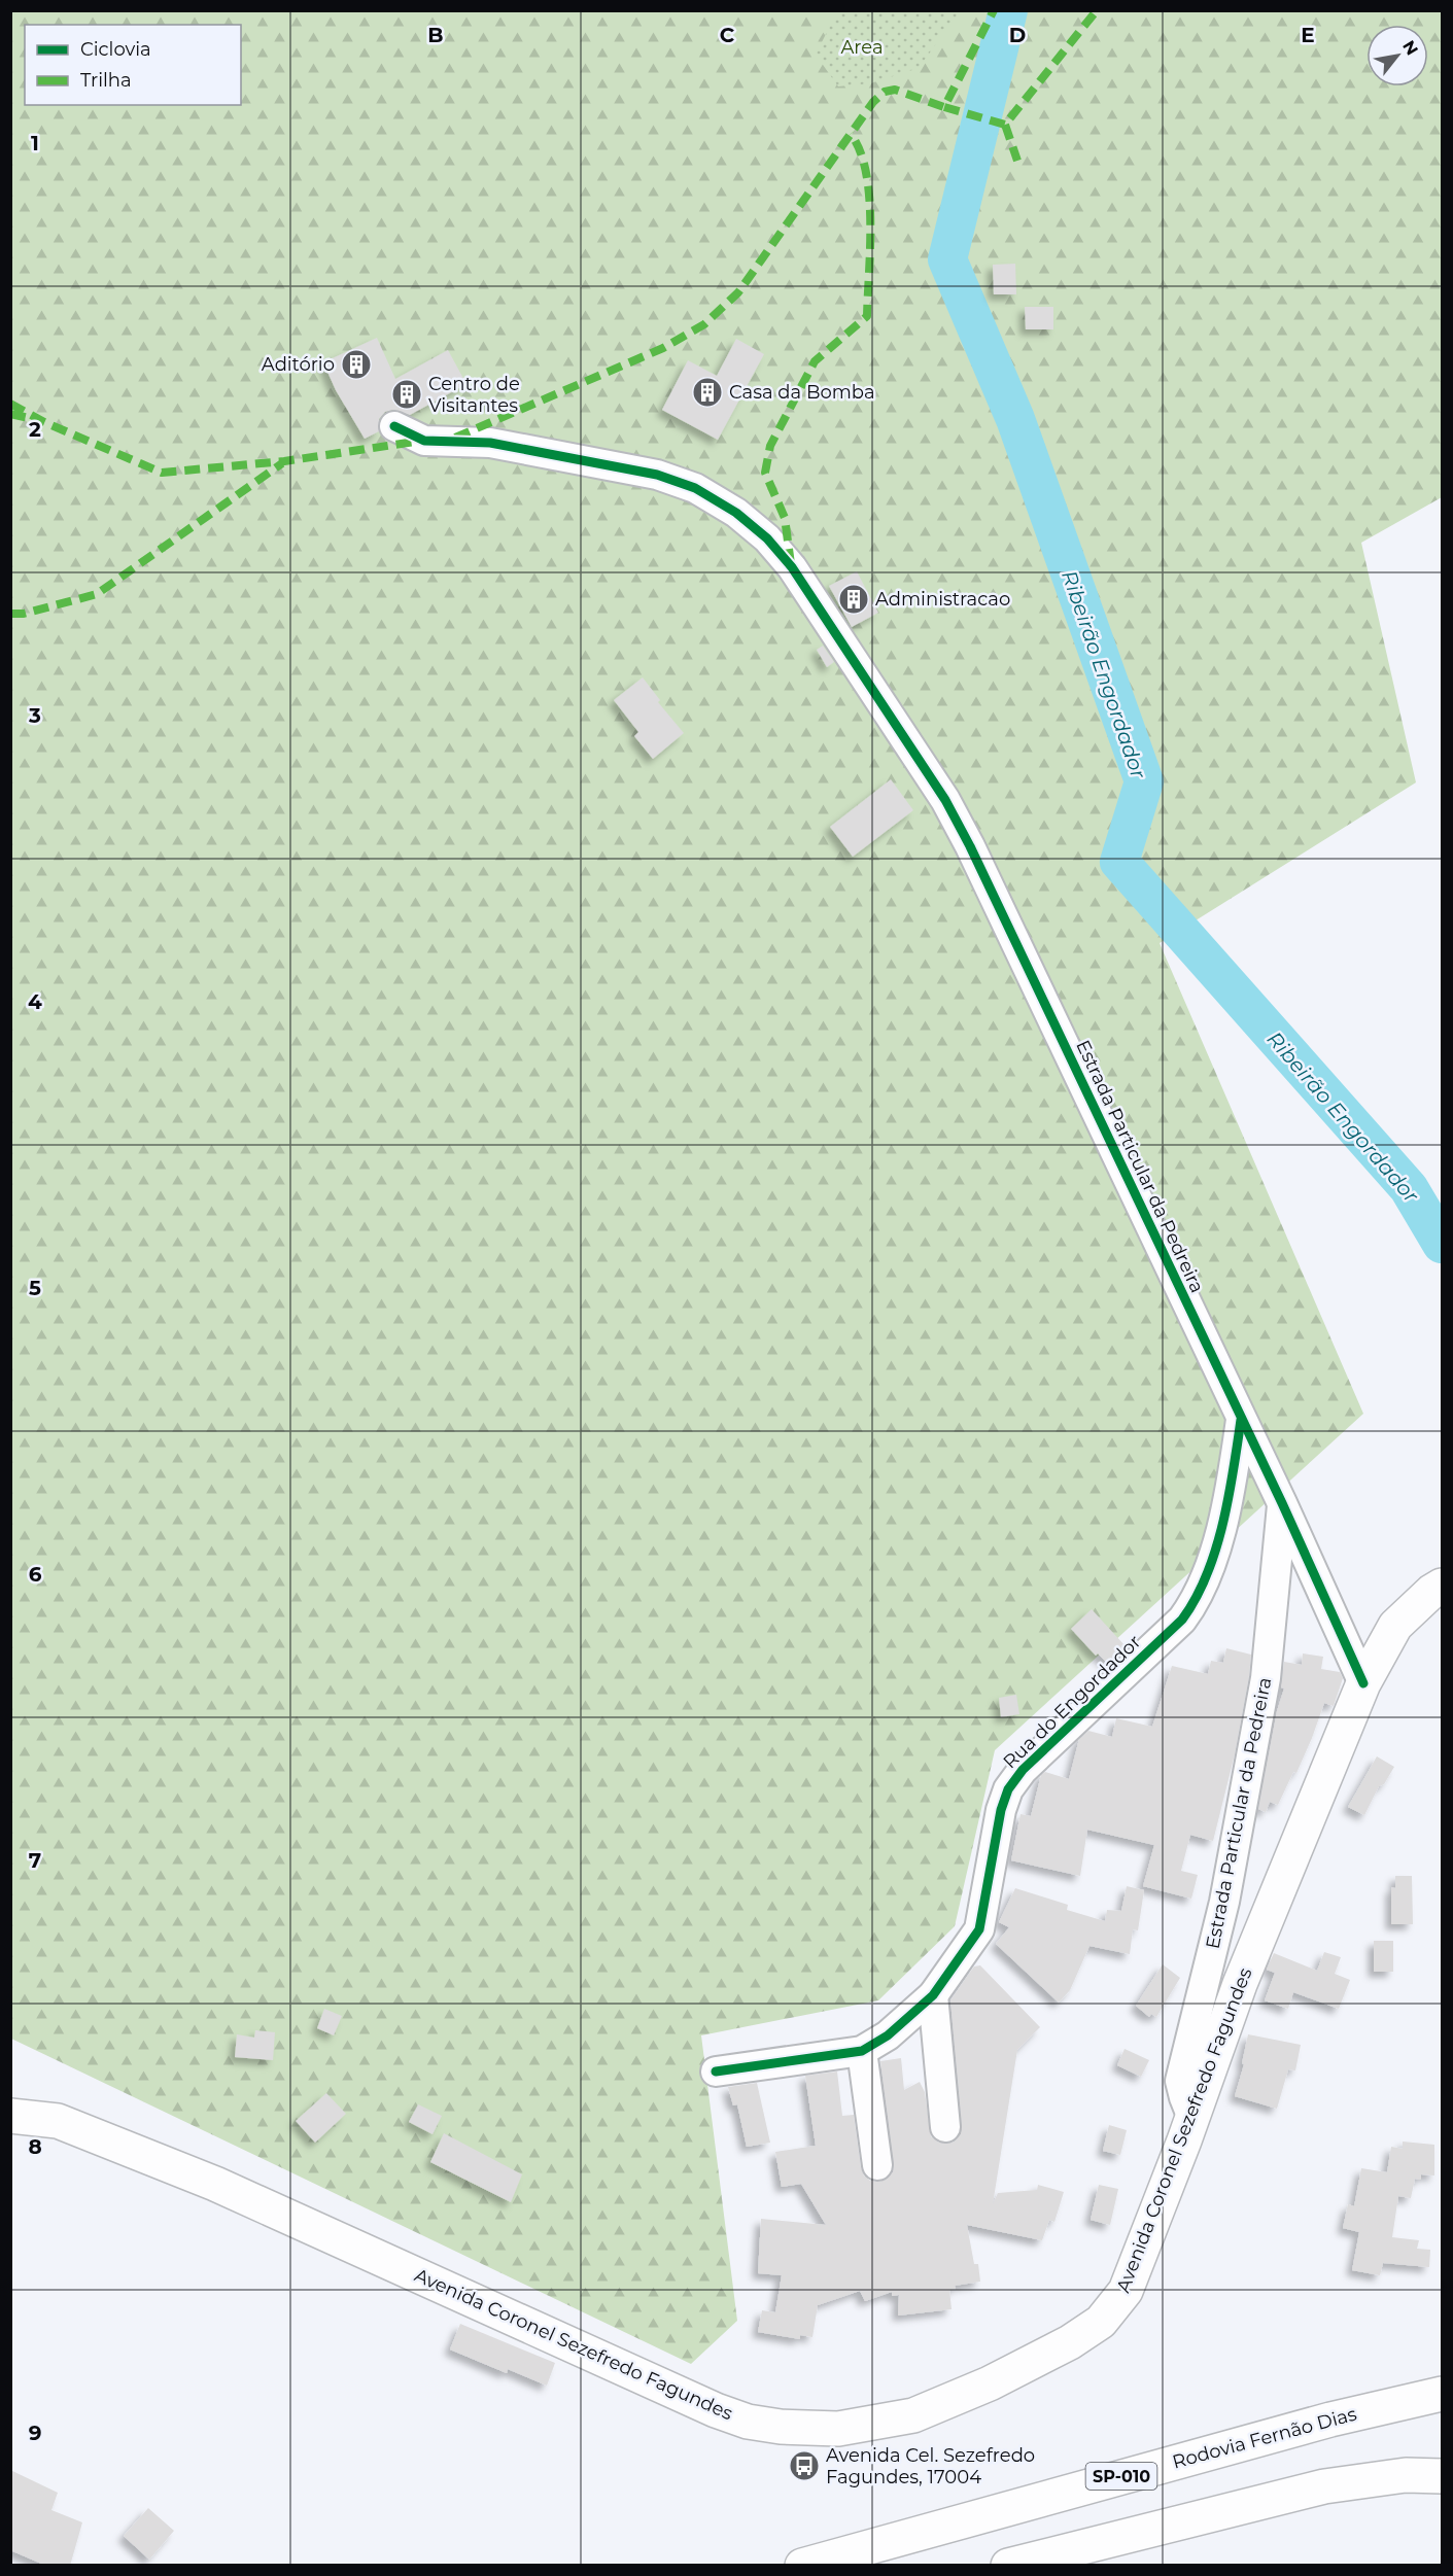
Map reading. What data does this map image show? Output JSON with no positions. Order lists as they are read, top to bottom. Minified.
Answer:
{"streets":{"main road":["Avenida Coronel Sezefredo Fagundes","Rodovia Fernão Dias","SP-010"],"street":["Estrada Particular da Pedreira","Rua do Engordador"]},"crossings":[["Estrada Particular da Pedreira","Rua do Engordador"],["Estrada Particular da Pedreira","Avenida Coronel Sezefredo Fagundes"]],"water":["Ribeirão Engordador"],"parks":["Area"],"places":{"building":["Aditório","Casa da Bomba","Centro de Visitantes","Administracao"],"bus stop":["Avenida Cel. Sezefredo Fagundes, 17004"]},"legend":["Ciclovia","Trilha"],"north":"top right","grid":{"columns":["B","C","D","E"],"rows":["1","2","3","4","5","6","7","8","9"]}}
